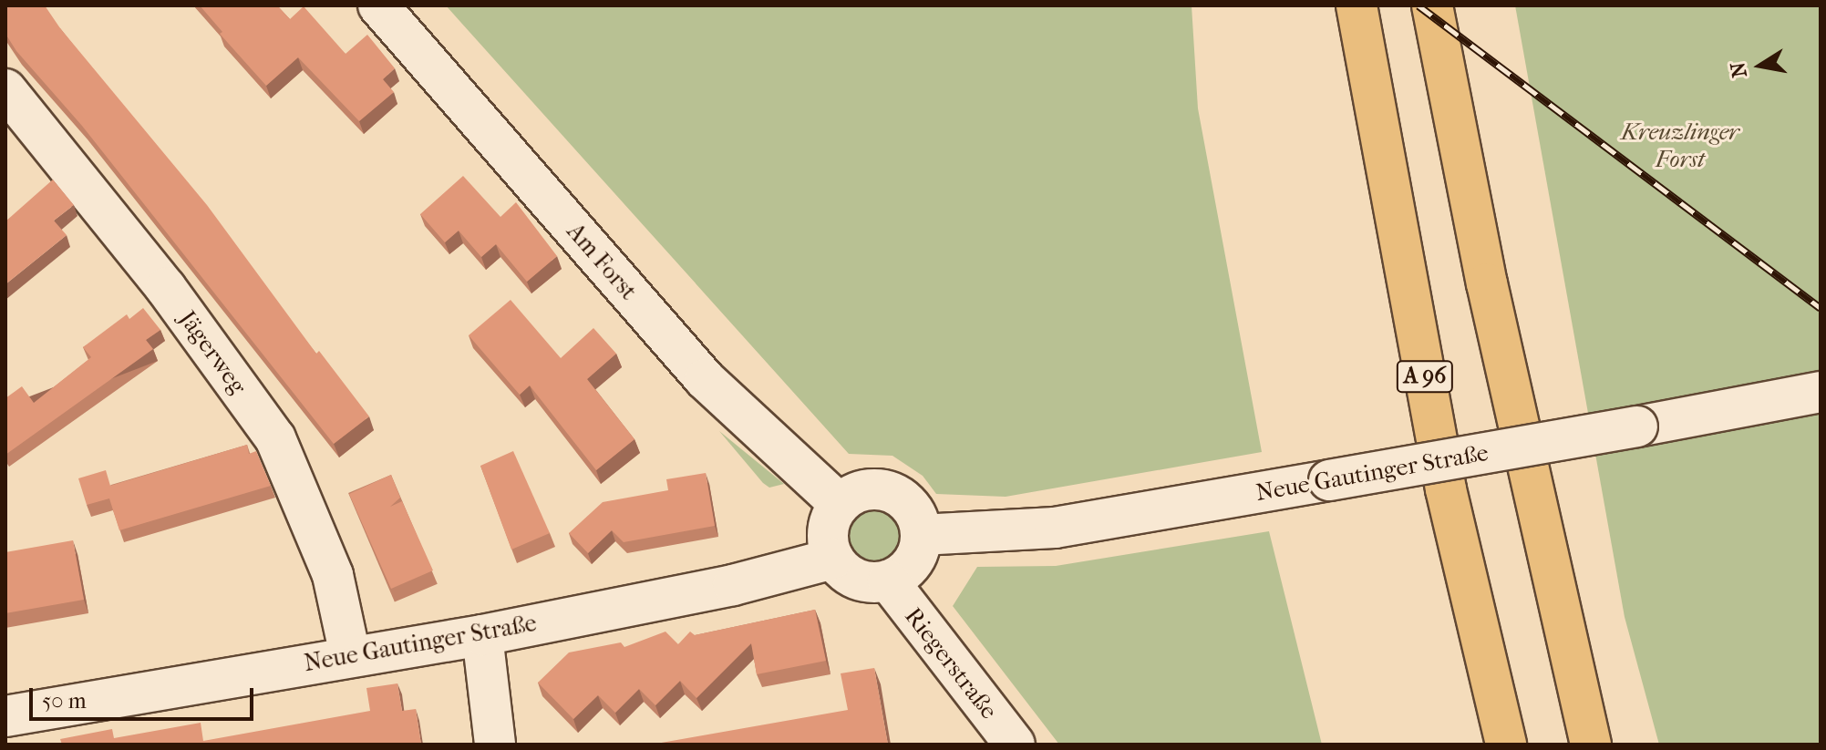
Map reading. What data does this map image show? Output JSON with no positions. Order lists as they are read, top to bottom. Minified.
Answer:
{"streets":{"highway":["A 96"],"street":["Am Forst","Jägerweg","Neue Gautinger Straße","Riegerstraße"]},"crossings":[["Am Forst","Neue Gautinger Straße"],["Am Forst","Riegerstraße"],["Jägerweg","Neue Gautinger Straße"],["Neue Gautinger Straße","Riegerstraße"]],"parks":["Kreuzlinger Forst"],"scale_bar":"50 m","north":"left"}
